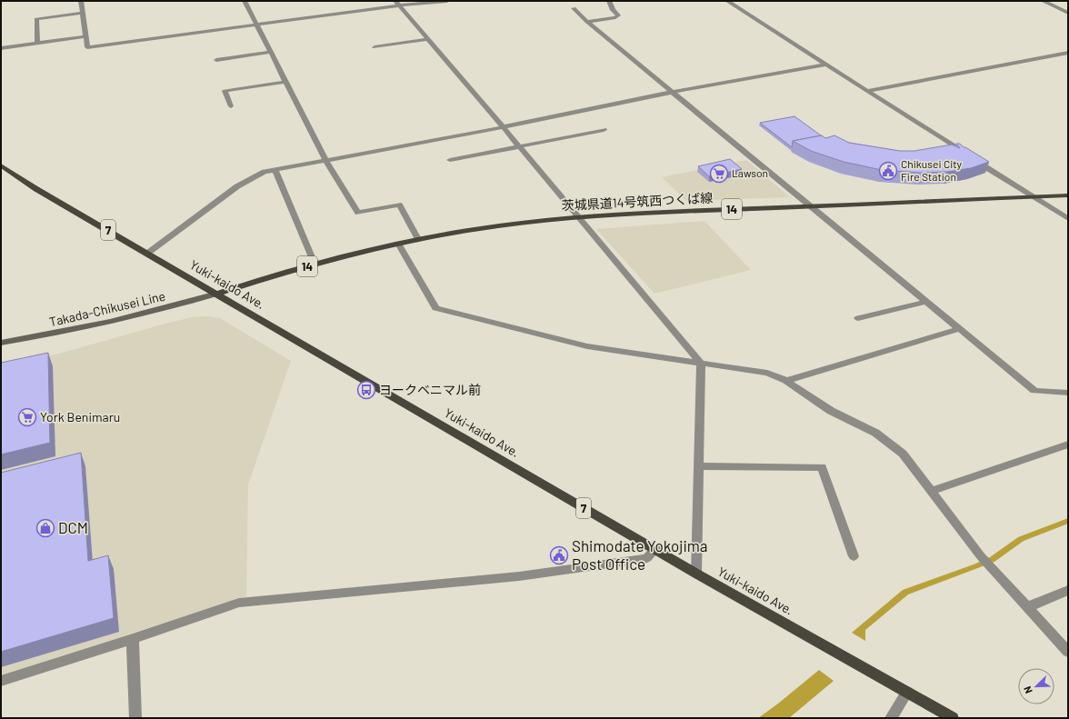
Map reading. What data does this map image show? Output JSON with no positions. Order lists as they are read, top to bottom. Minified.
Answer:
{"streets":{"main road":["茨城県道14号筑西つくば線","14","7","Yuki-kaido Ave.","Takada-Chikusei Line"]},"crossings":[["茨城県道14号筑西つくば線","Yuki-kaido Ave."],["茨城県道14号筑西つくば線","Takada-Chikusei Line"],["Yuki-kaido Ave.","Takada-Chikusei Line"]],"places":{"public building":["Chikusei City Fire Station","Shimodate Yokojima Post Office"],"supermarket":["Lawson","York Benimaru"],"bus stop":["ヨークベニマル前"],"shop":["DCM"]},"north":"bottom left"}
